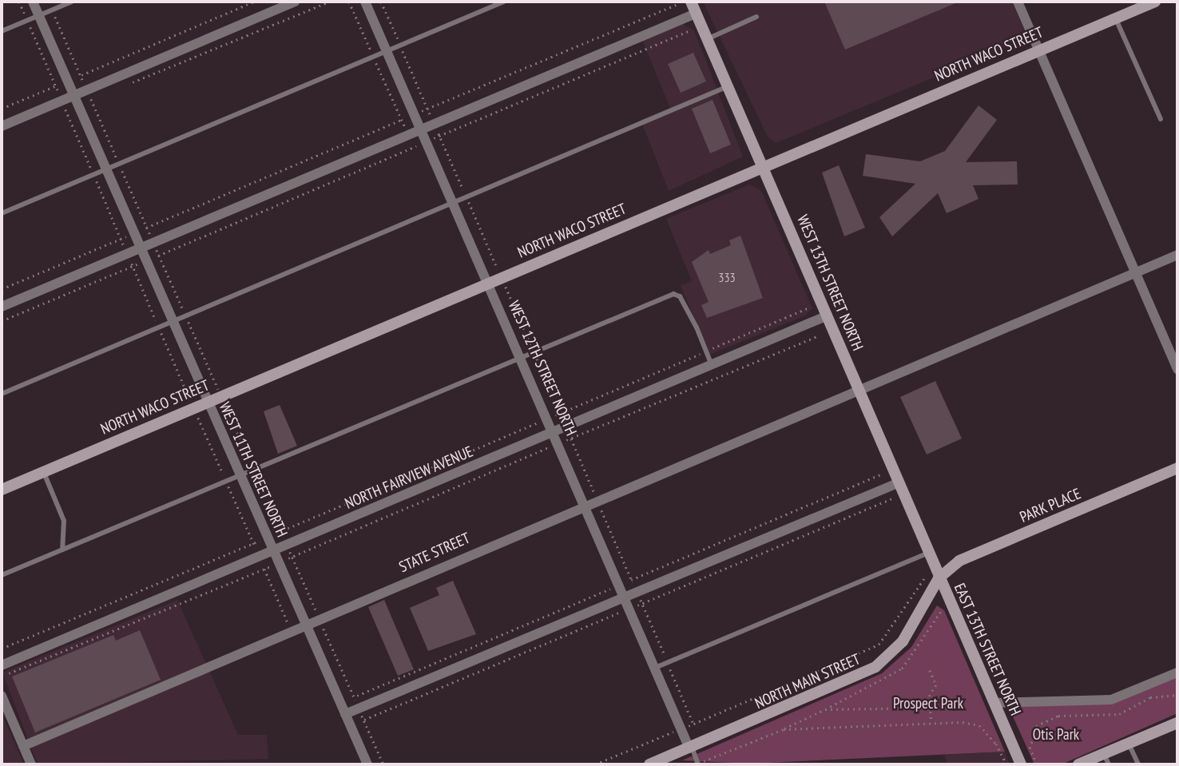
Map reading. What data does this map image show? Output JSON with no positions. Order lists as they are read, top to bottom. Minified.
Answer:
{"streets":{"street":["NORTH WACO STREET","WEST 13TH STREET NORTH","WEST 12TH STREET NORTH","WEST 11TH STREET NORTH","NORTH FAIRVIEW AVENUE","PARK PLACE","STATE STREET","EAST 13TH STREET NORTH","NORTH MAIN STREET"]},"crossings":[["NORTH WACO STREET","WEST 13TH STREET NORTH"],["NORTH WACO STREET","WEST 12TH STREET NORTH"],["NORTH WACO STREET","WEST 11TH STREET NORTH"],["WEST 13TH STREET NORTH","NORTH FAIRVIEW AVENUE"],["WEST 13TH STREET NORTH","PARK PLACE"],["WEST 13TH STREET NORTH","STATE STREET"],["WEST 13TH STREET NORTH","EAST 13TH STREET NORTH"],["WEST 13TH STREET NORTH","NORTH MAIN STREET"],["WEST 12TH STREET NORTH","NORTH FAIRVIEW AVENUE"],["WEST 12TH STREET NORTH","STATE STREET"],["WEST 12TH STREET NORTH","NORTH MAIN STREET"],["WEST 11TH STREET NORTH","NORTH FAIRVIEW AVENUE"],["WEST 11TH STREET NORTH","STATE STREET"],["PARK PLACE","EAST 13TH STREET NORTH"],["PARK PLACE","NORTH MAIN STREET"],["EAST 13TH STREET NORTH","NORTH MAIN STREET"]],"parks":["Prospect Park","Otis Park"],"house_numbers":["333"]}
